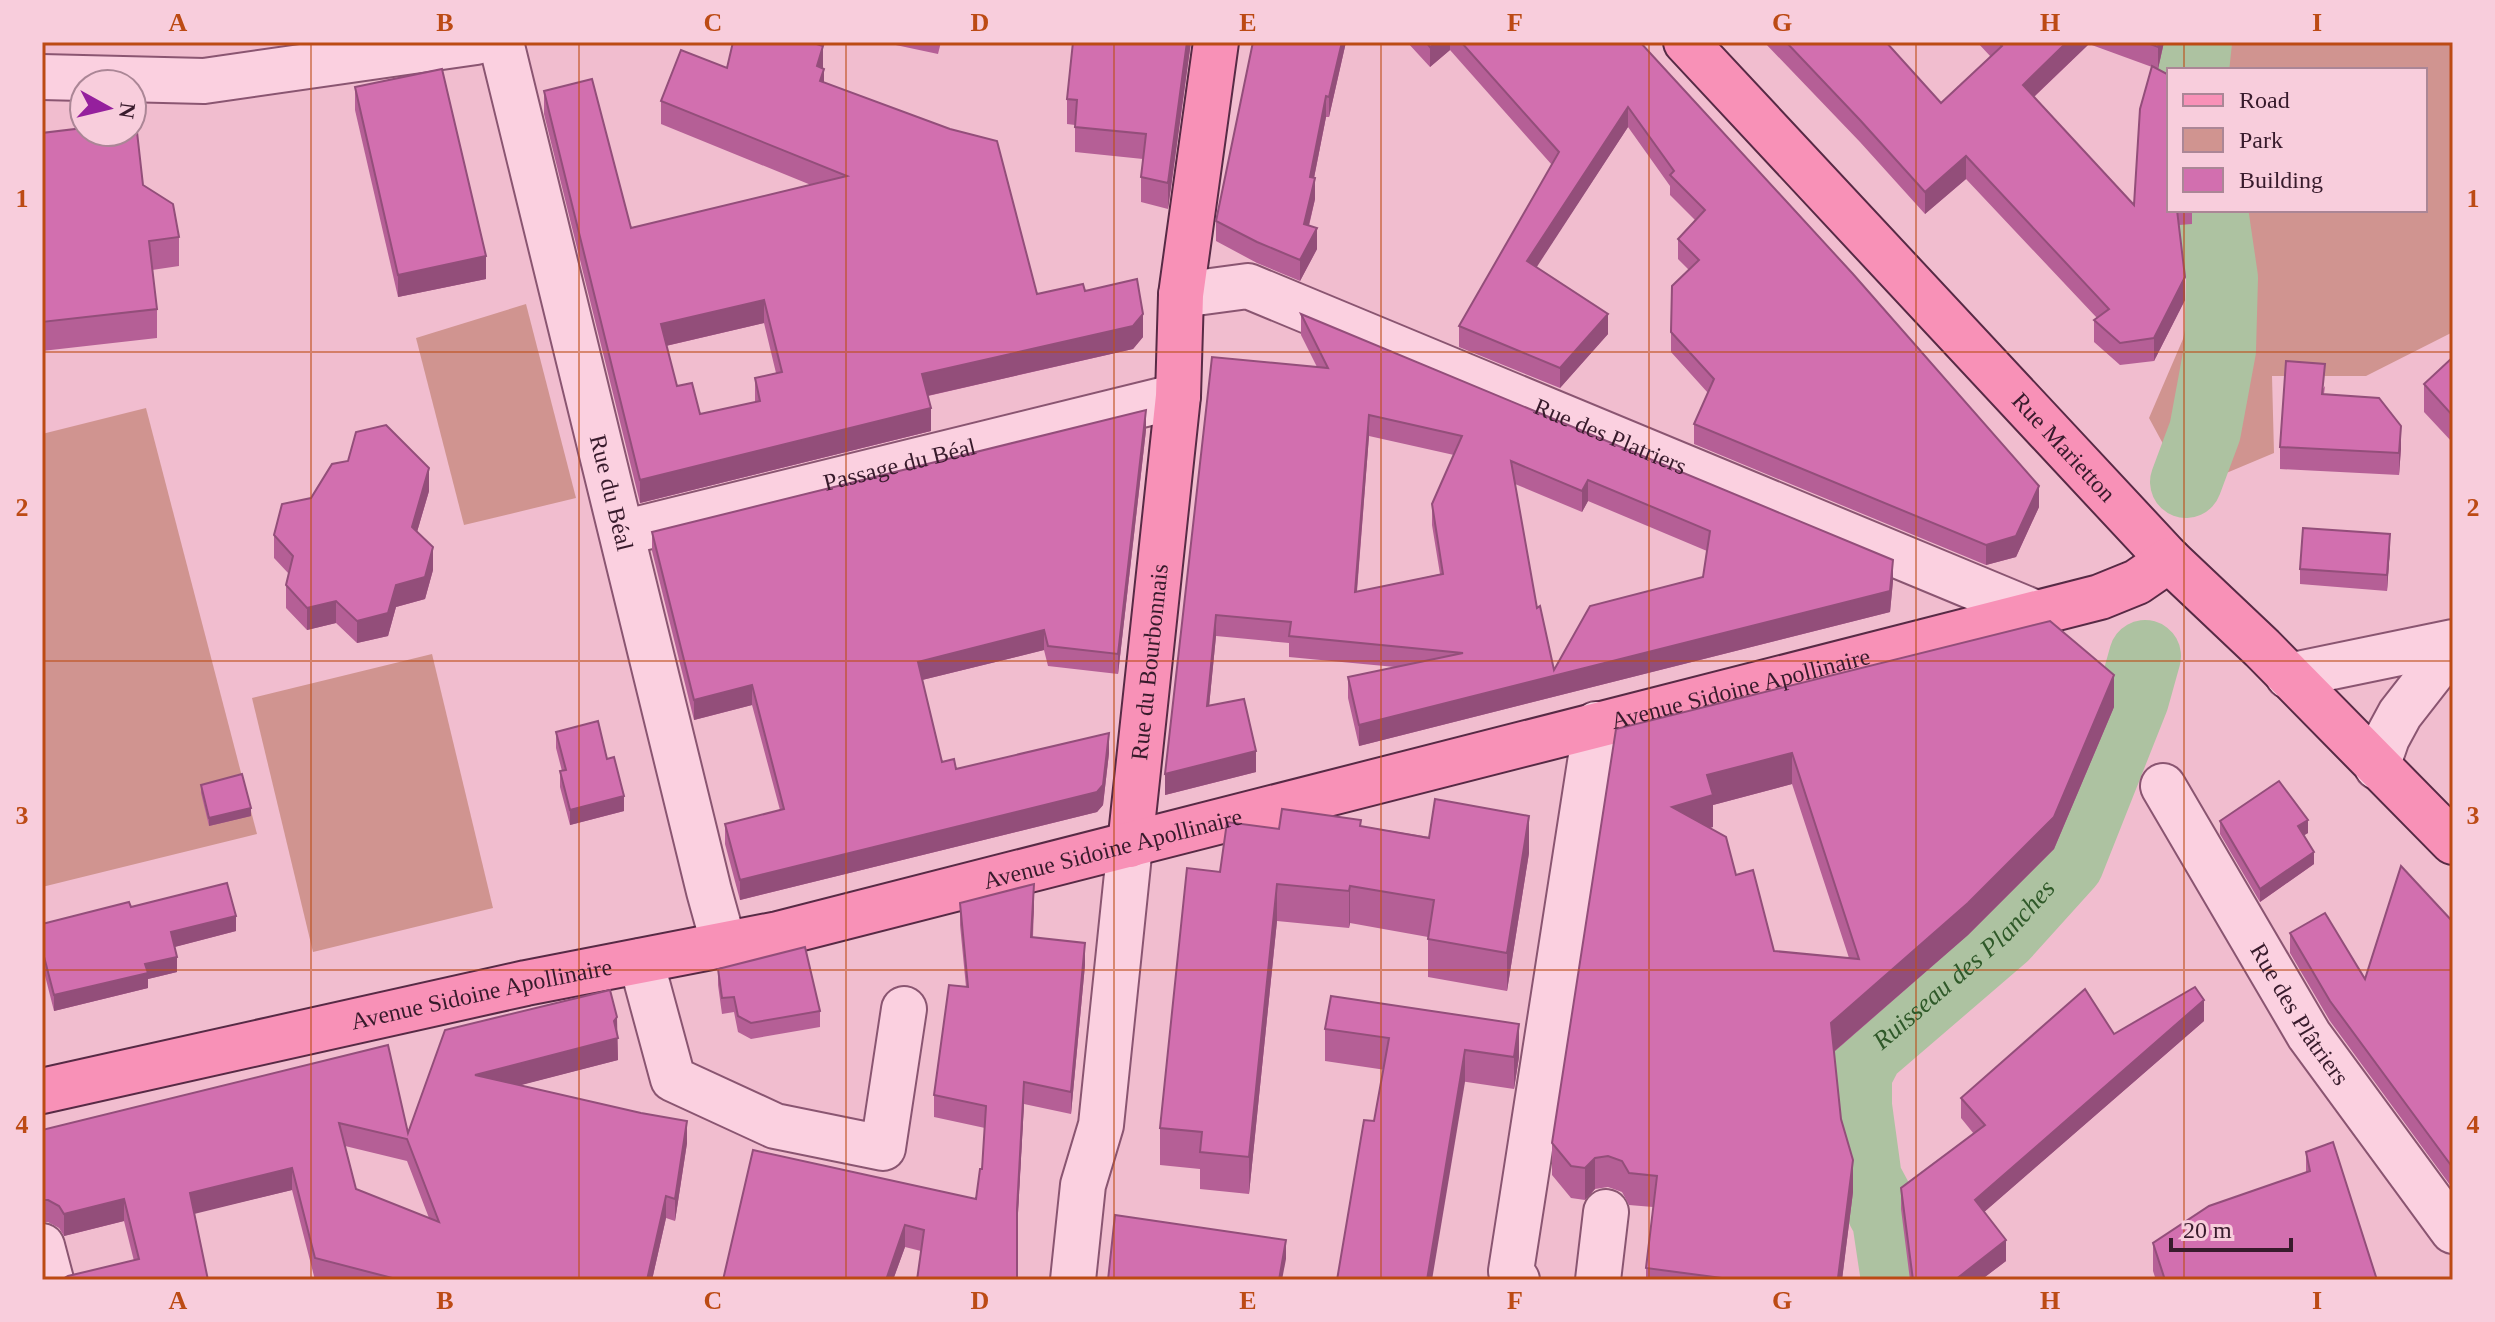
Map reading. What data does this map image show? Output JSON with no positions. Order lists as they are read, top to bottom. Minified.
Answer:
{"streets":{"main road":["Rue Marietton","Rue du Bourbonnais","Avenue Sidoine Apollinaire"],"street":["Rue des Platriers","Passage du Béal","Rue du Béal","Rue des Plâtriers"]},"crossings":[["Rue des Platriers","Rue du Bourbonnais"],["Rue des Platriers","Avenue Sidoine Apollinaire"],["Rue Marietton","Avenue Sidoine Apollinaire"],["Passage du Béal","Rue du Béal"],["Passage du Béal","Rue du Bourbonnais"],["Rue du Béal","Avenue Sidoine Apollinaire"],["Rue du Bourbonnais","Avenue Sidoine Apollinaire"]],"water":["Ruisseau des Planches"],"legend":["Road","Park","Building"],"scale_bar":"20 m","north":"right","grid":{"columns":["A","B","C","D","E","F","G","H","I"],"rows":["1","2","3","4"]}}
